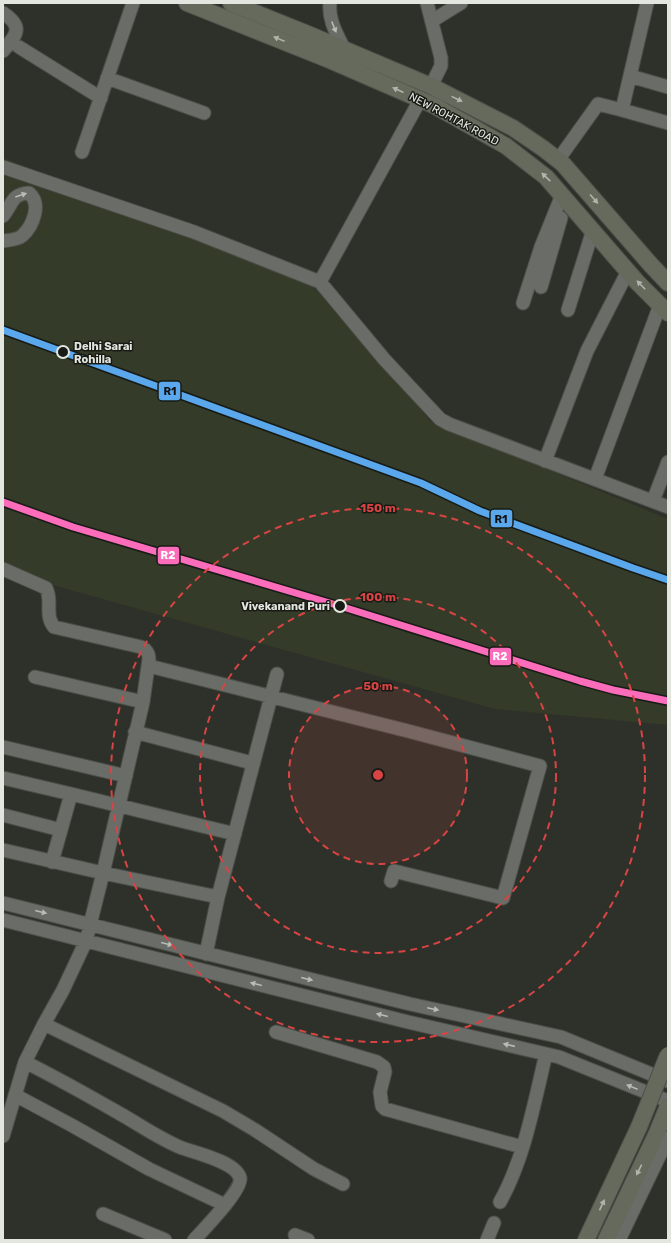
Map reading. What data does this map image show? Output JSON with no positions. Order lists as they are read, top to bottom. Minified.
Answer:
{"streets":{"main road":["NEW ROHTAK ROAD"]},"places":["Delhi Sarai Rohilla","Vivekanand Puri"],"lines":["transit line R1","transit line R2"],"rings":["150 m","100 m","50 m"]}
